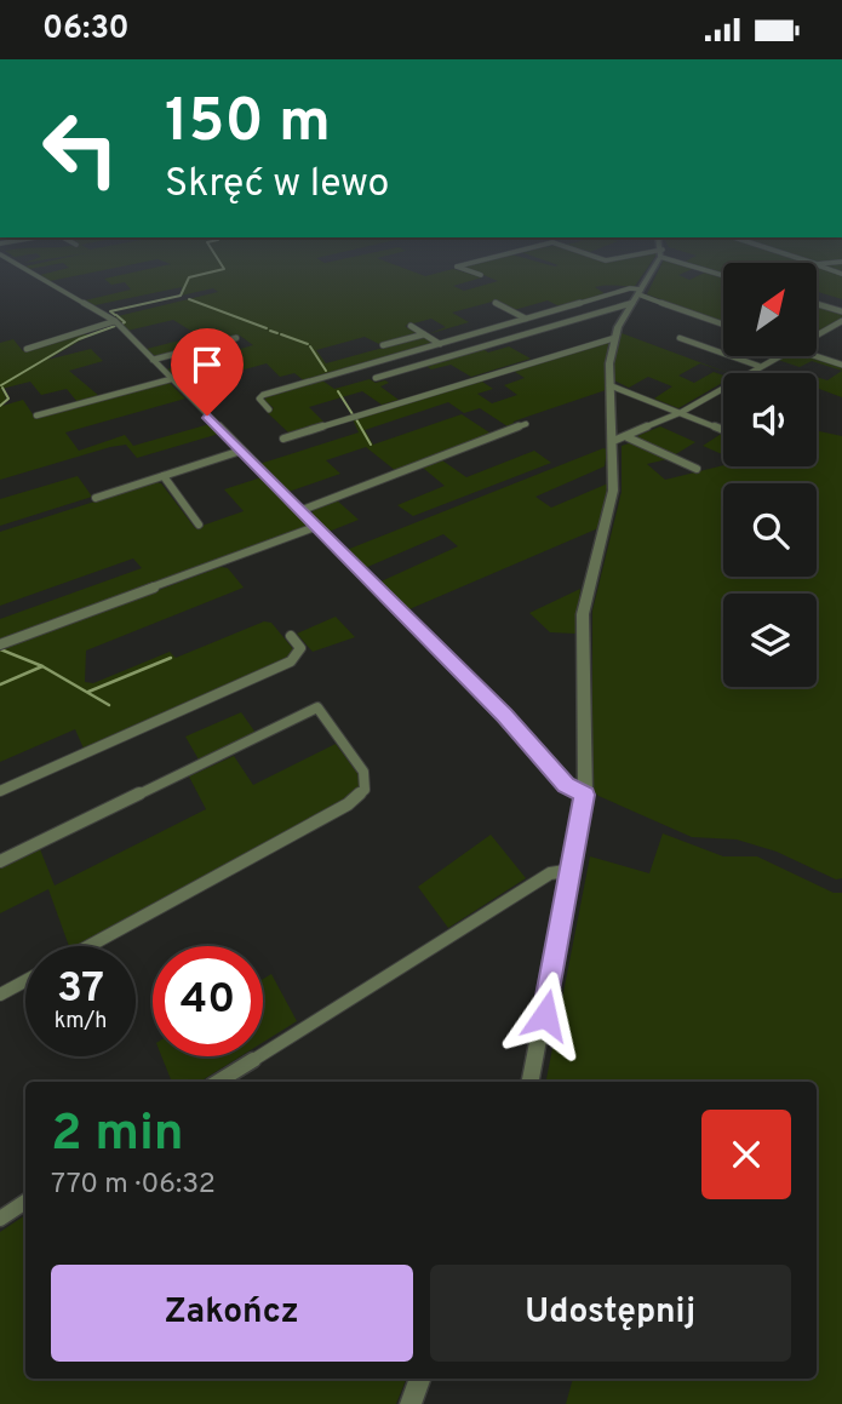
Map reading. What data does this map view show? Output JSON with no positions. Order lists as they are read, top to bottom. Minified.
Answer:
{"north":"top right","page":{"status":"06:30","turn":["150 m","Skręć w lewo"],"speed":"37 km/h","limit":"40","heading":["2 min","770 m · 06:32"],"buttons":["Zakończ","Udostępnij"]}}
